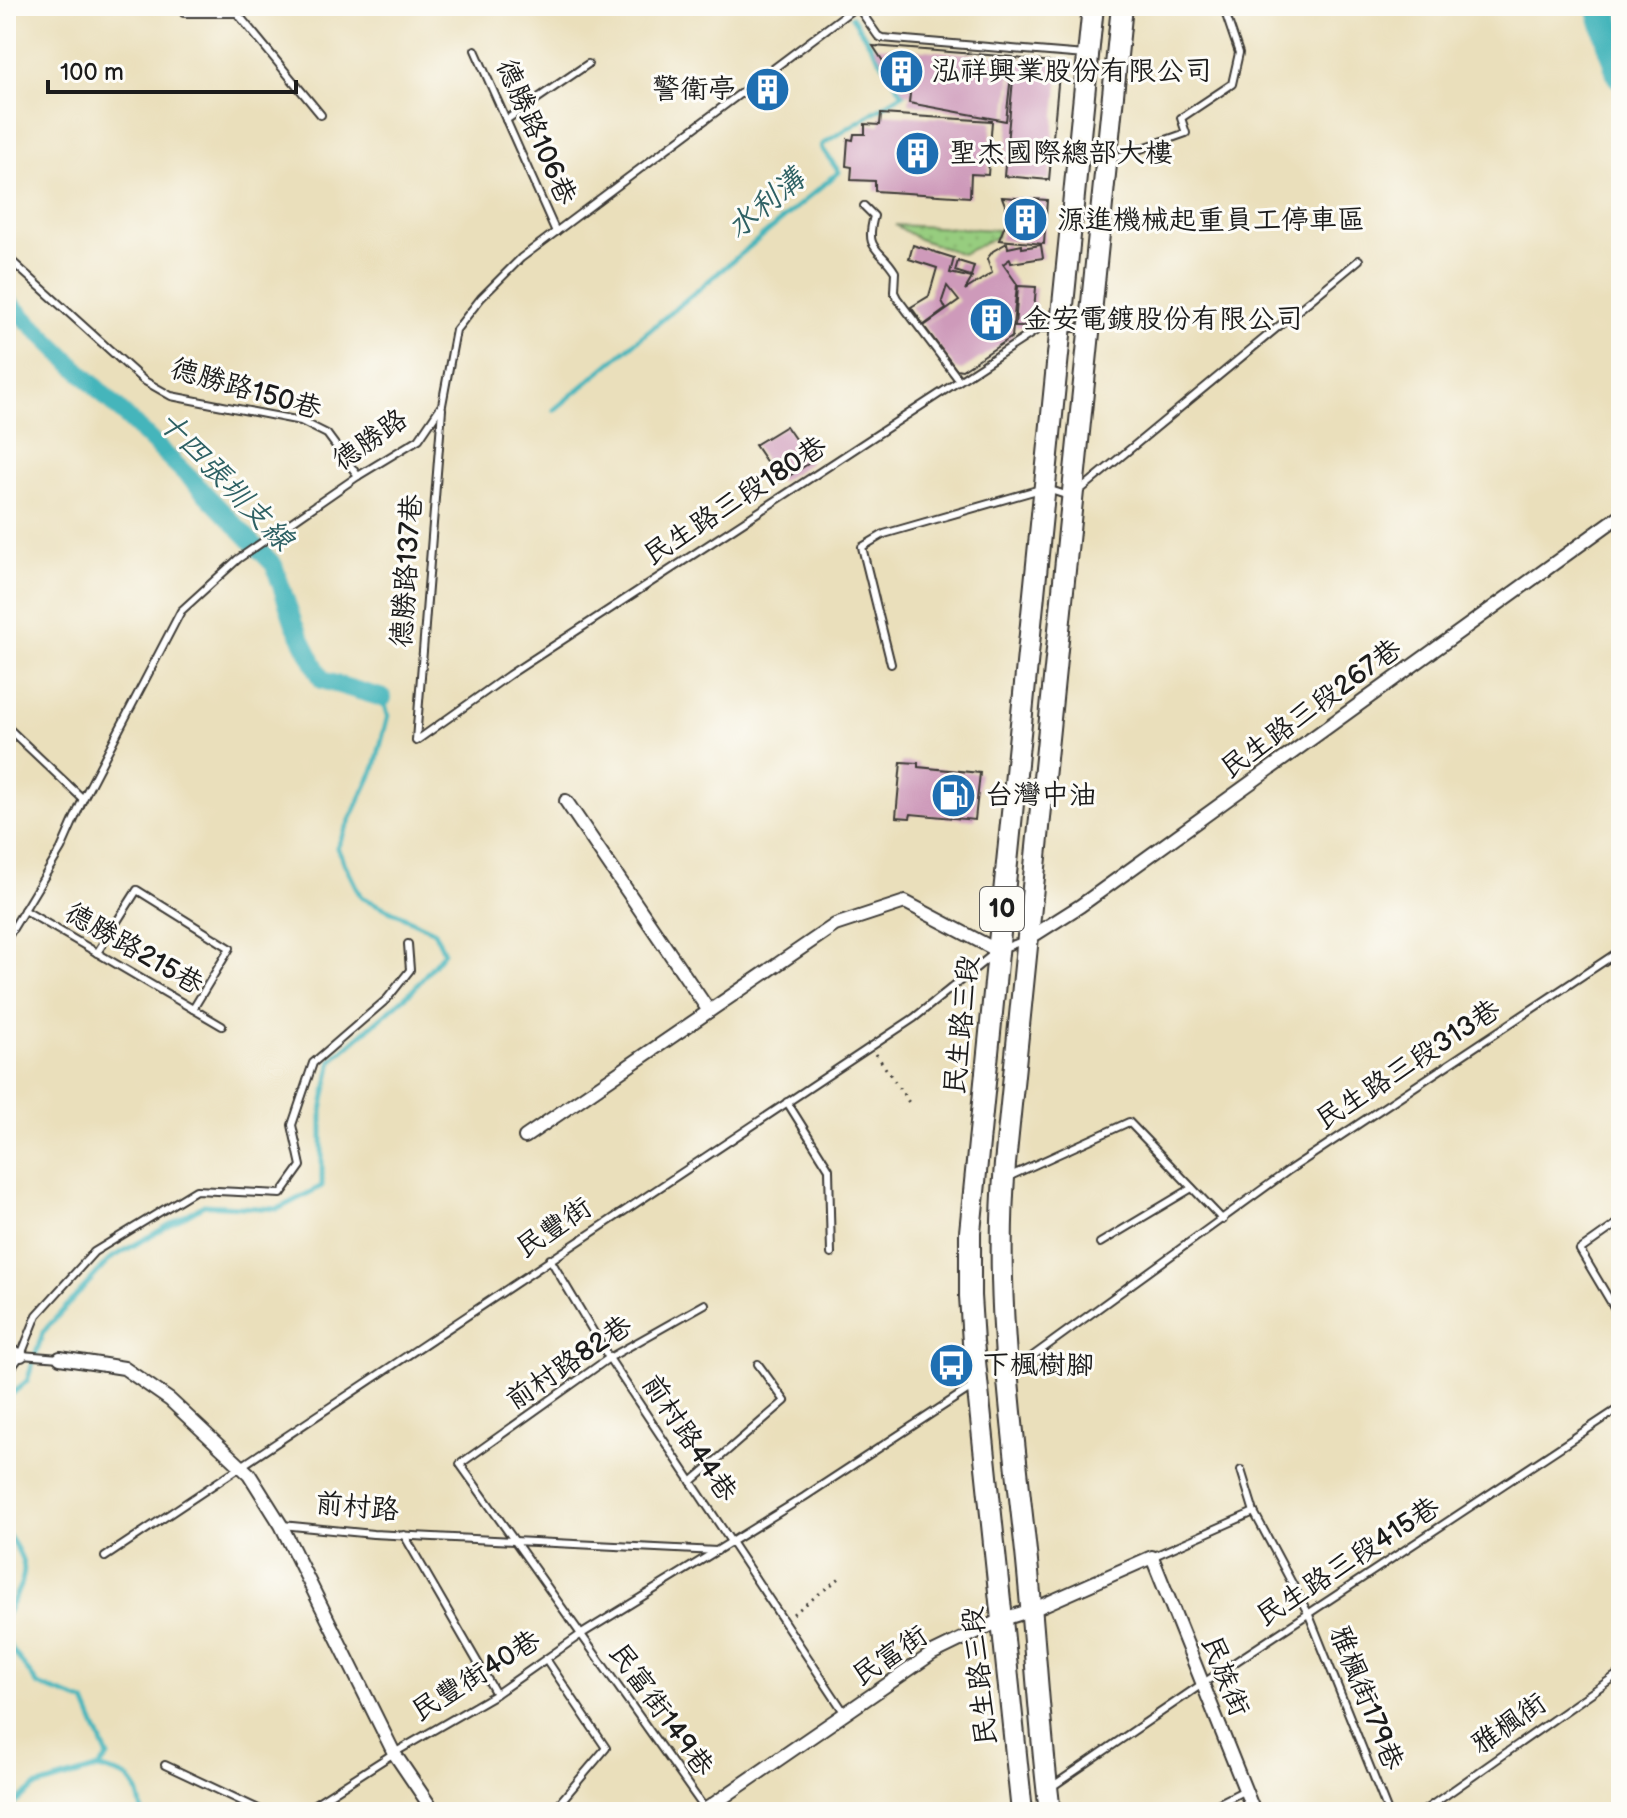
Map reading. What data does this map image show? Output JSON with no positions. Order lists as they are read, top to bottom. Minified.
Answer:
{"streets":{"main road":["10","民生路三段"],"street":["民生路三段267巷","前村路","民富街","民族街"],"lane":["德勝路106巷","德勝路150巷","德勝路","民生路三段180巷","德勝路137巷","德勝路215巷","民生路三段313巷","民豐街","前村路82巷","前村路44巷","民生路三段415巷","民豐街40巷","雅楓街179巷","民富街149巷","雅楓街"]},"crossings":[["德勝路106巷","德勝路"],["德勝路150巷","德勝路"],["德勝路","德勝路137巷"],["德勝路","德勝路215巷"],["民生路三段180巷","德勝路137巷"],["民生路三段180巷","民生路三段"],["民生路三段267巷","民生路三段"],["民生路三段267巷","民豐街"],["民生路三段","民生路三段313巷"],["民生路三段","民豐街"],["民生路三段","民生路三段415巷"],["民生路三段","民富街"],["民豐街","前村路44巷"],["民豐街","前村路"],["前村路82巷","前村路44巷"],["前村路82巷","民富街149巷"],["前村路44巷","民富街"],["前村路","民富街149巷"],["民生路三段415巷","民族街"],["民生路三段415巷","雅楓街179巷"],["民富街","民族街"],["民富街","雅楓街179巷"],["民富街","民富街149巷"],["民豐街40巷","民富街149巷"]],"water":["水利溝","十四張圳支線"],"places":{"building":["泓祥興業股份有限公司","警衛亭","聖杰國際總部大樓","源進機械起重員工停車區","金安電鍍股份有限公司"],"fuel station":["台灣中油"],"bus stop":["下楓樹腳"]},"scale_bar":"100 m"}
